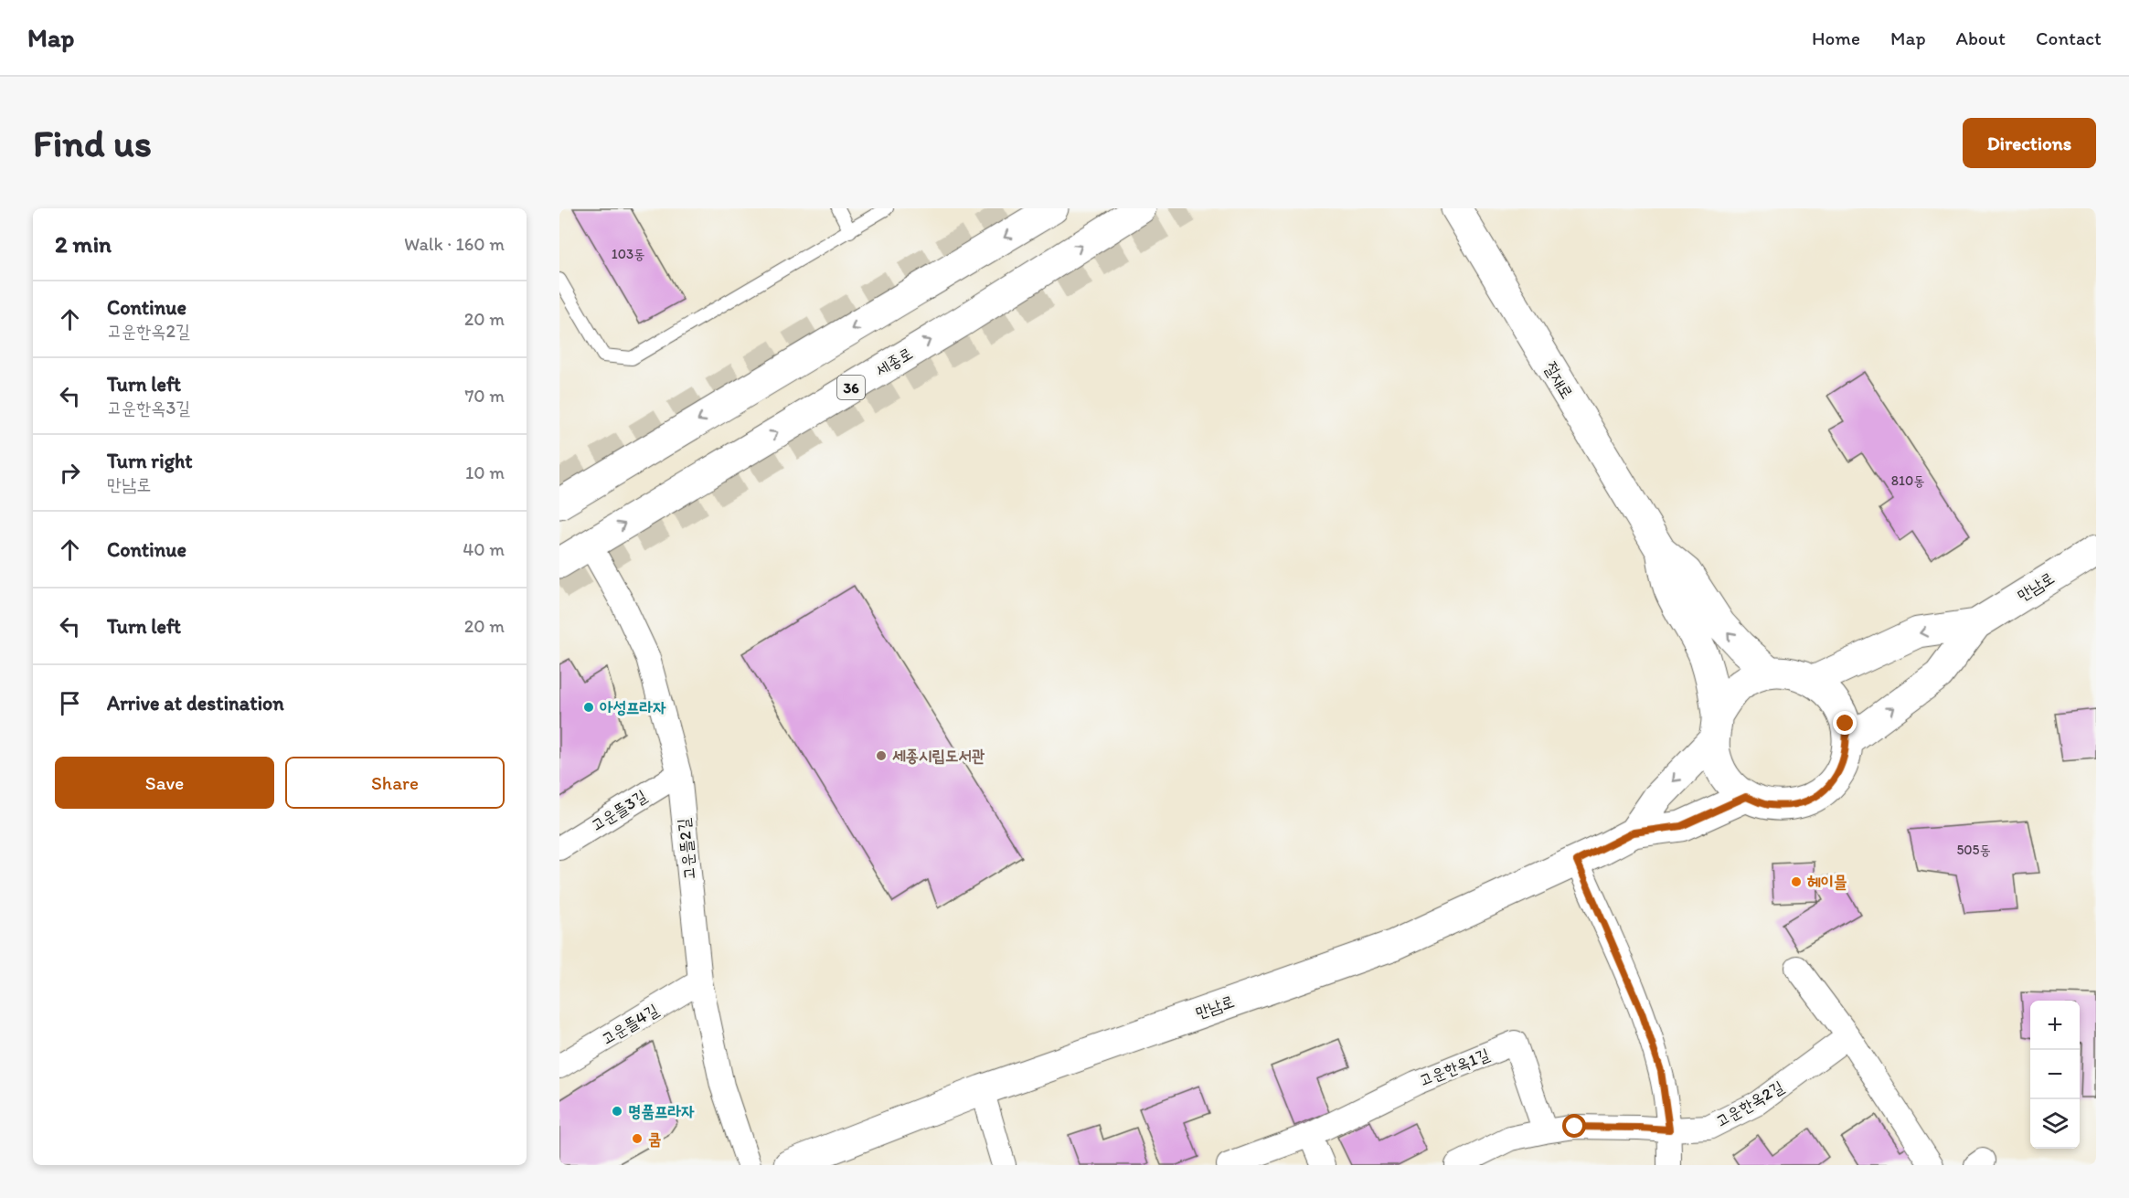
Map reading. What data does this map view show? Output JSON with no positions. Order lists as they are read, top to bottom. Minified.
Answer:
{"streets":{"street":["세종로","절재로","36","만남로","고운뜰3길","고운뜰2길","고운뜰4길","고운한옥1길","고운한옥2길"]},"crossings":[["세종로","고운뜰2길"],["고운뜰3길","고운뜰2길"],["고운뜰2길","고운뜰4길"],["고운한옥1길","고운한옥2길"]],"places":["아성프라자","세종시립도서관","헤이믈","명품프라자","쿰"],"house_numbers":["103동","810동","505동"],"page":{"header":"Map","nav":["Home","Map","About","Contact"],"buttons":["Directions",["Save","Share"]],"title":"Find us","heading":["2 min","Walk · 160 m"],"list":[["Continue","고운한옥2길","20 m"],["Turn left","고운한옥3길","70 m"],["Turn right","만남로","10 m"],["Continue","40 m"],["Turn left","20 m"],"Arrive at destination"],"map_buttons":["+","−"]}}
